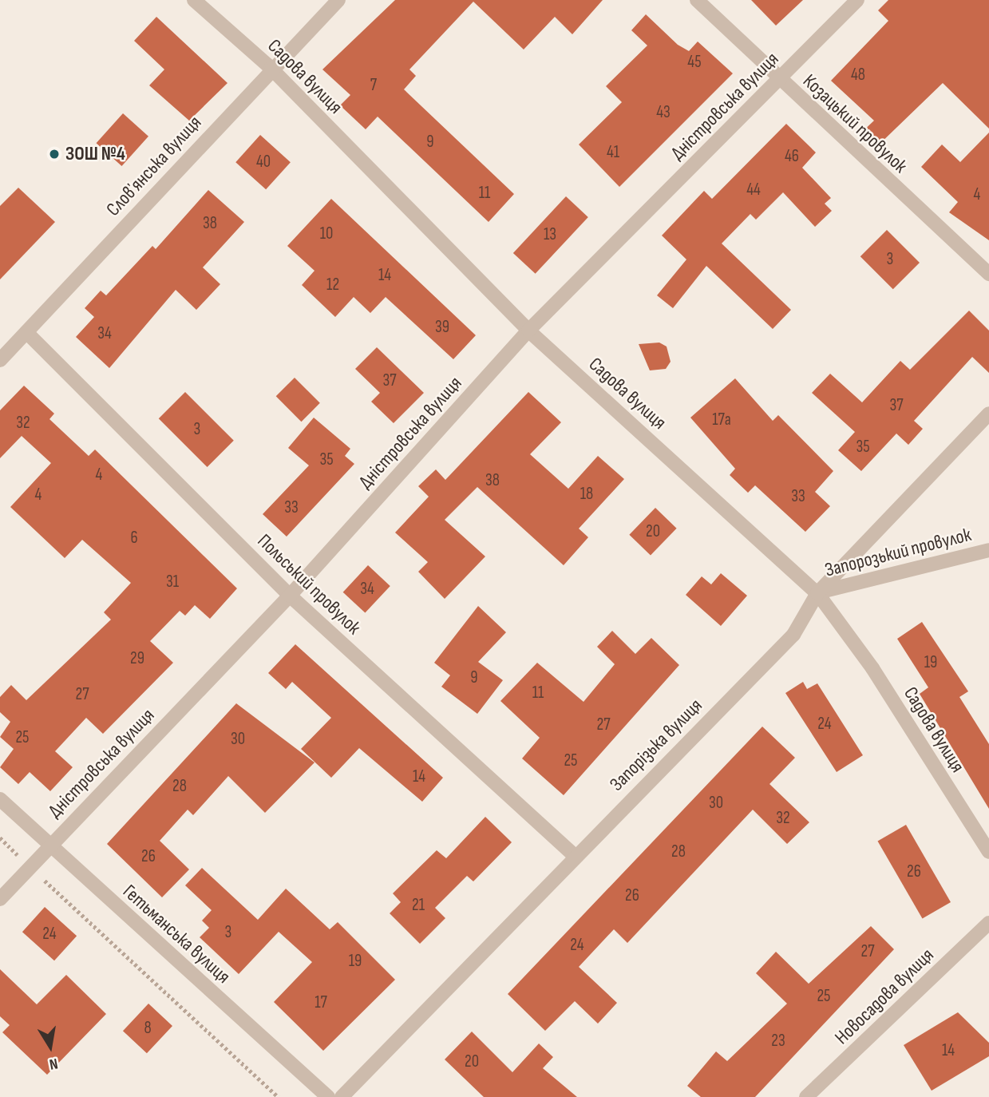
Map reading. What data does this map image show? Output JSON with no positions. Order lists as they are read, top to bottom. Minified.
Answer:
{"streets":{"street":["Садова вулиця","Дністровська вулиця","Козацький провулок","Словʼянська вулиця","Запорозький провулок","Польський провулок","Запорізька вулиця","Гетьманська вулиця","Новосадова вулиця"]},"crossings":[["Садова вулиця","Дністровська вулиця"],["Садова вулиця","Словʼянська вулиця"],["Садова вулиця","Запорозький провулок"],["Садова вулиця","Запорізька вулиця"],["Дністровська вулиця","Козацький провулок"],["Дністровська вулиця","Польський провулок"],["Дністровська вулиця","Гетьманська вулиця"],["Словʼянська вулиця","Польський провулок"],["Запорозький провулок","Запорізька вулиця"],["Польський провулок","Запорізька вулиця"]],"places":["ЗОШ №4"],"house_numbers":["45","48","7","43","9","41","46","40","44","11","4","38","10","13","3","14","12","39","34","37","37","17а","32","3","35","35","4","38","18","4","33","33","20","6","31","34","29","19","9","11","27","24","27","25","30","25","14","28","30","32","28","26","26","26","21","3","24","24","27","19","25","17","8","23","14","20"],"north":"bottom"}
